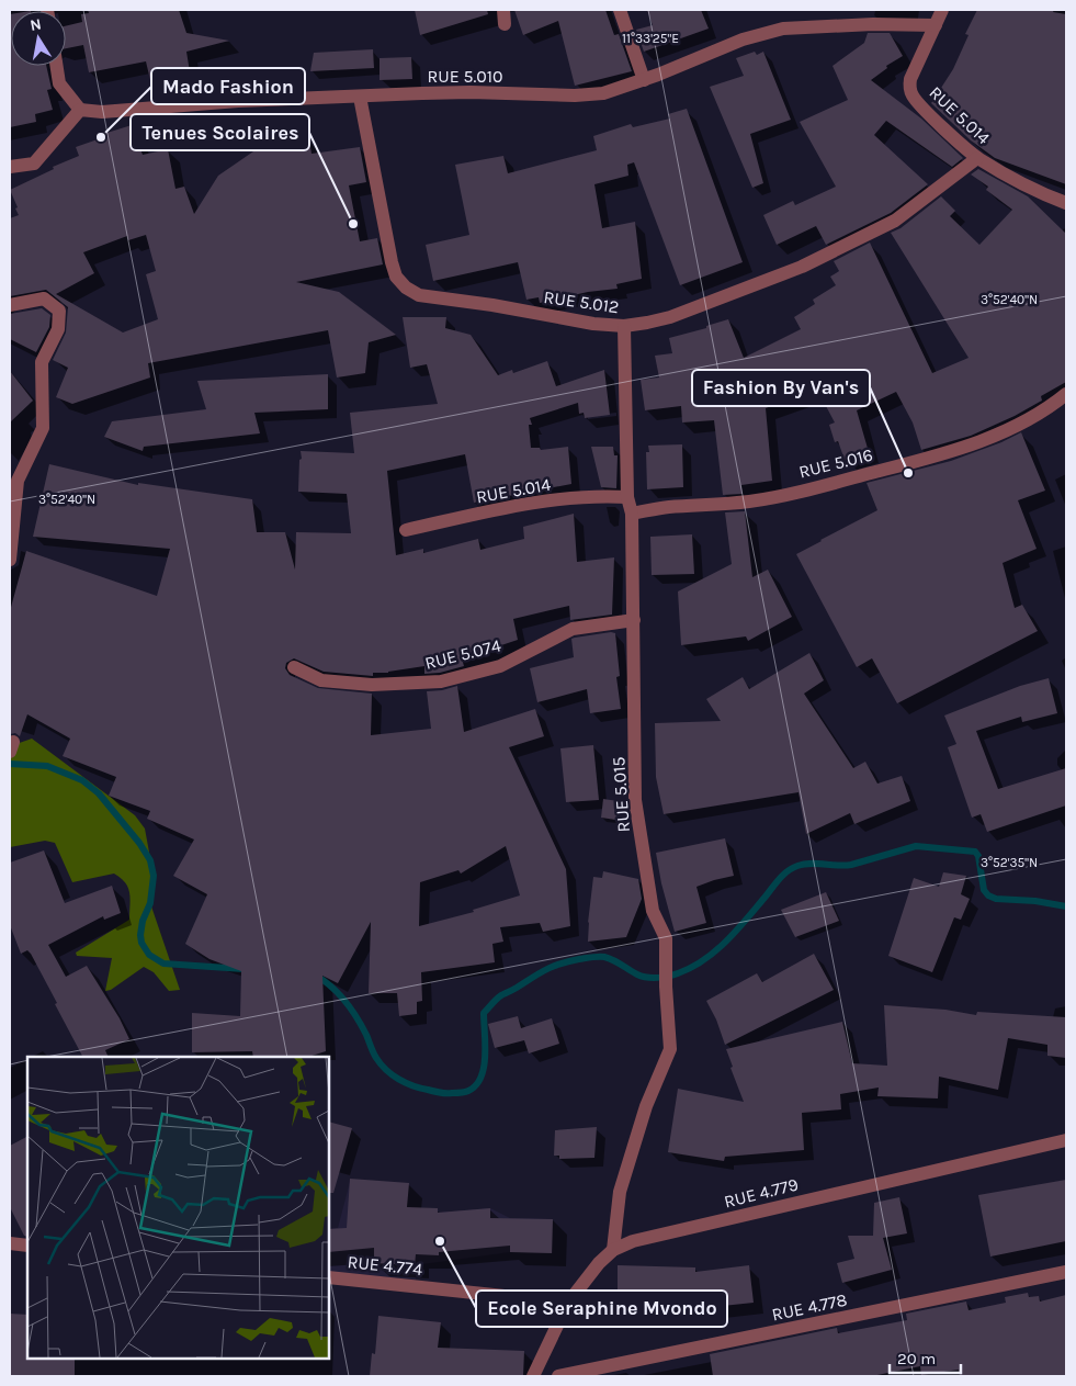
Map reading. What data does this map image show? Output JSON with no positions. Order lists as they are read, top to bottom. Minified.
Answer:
{"streets":{"street":["RUE 5.010","RUE 5.014","RUE 5.012","RUE 5.016","RUE 5.074","RUE 5.015","RUE 4.779","RUE 4.774","RUE 4.778"]},"crossings":[["RUE 5.010","RUE 5.014"],["RUE 5.010","RUE 5.012"],["RUE 5.014","RUE 5.012"],["RUE 5.014","RUE 5.015"],["RUE 5.012","RUE 5.015"],["RUE 5.016","RUE 5.015"],["RUE 5.074","RUE 5.015"],["RUE 5.015","RUE 4.779"],["RUE 4.779","RUE 4.774"]],"places":["Mado Fashion","Tenues Scolaires","Fashion By Van's","Ecole Seraphine Mvondo"],"scale_bar":"20 m","north":"top","coordinates":["11°33'25\"E","3°52'40\"N","3°52'35\"N"]}
